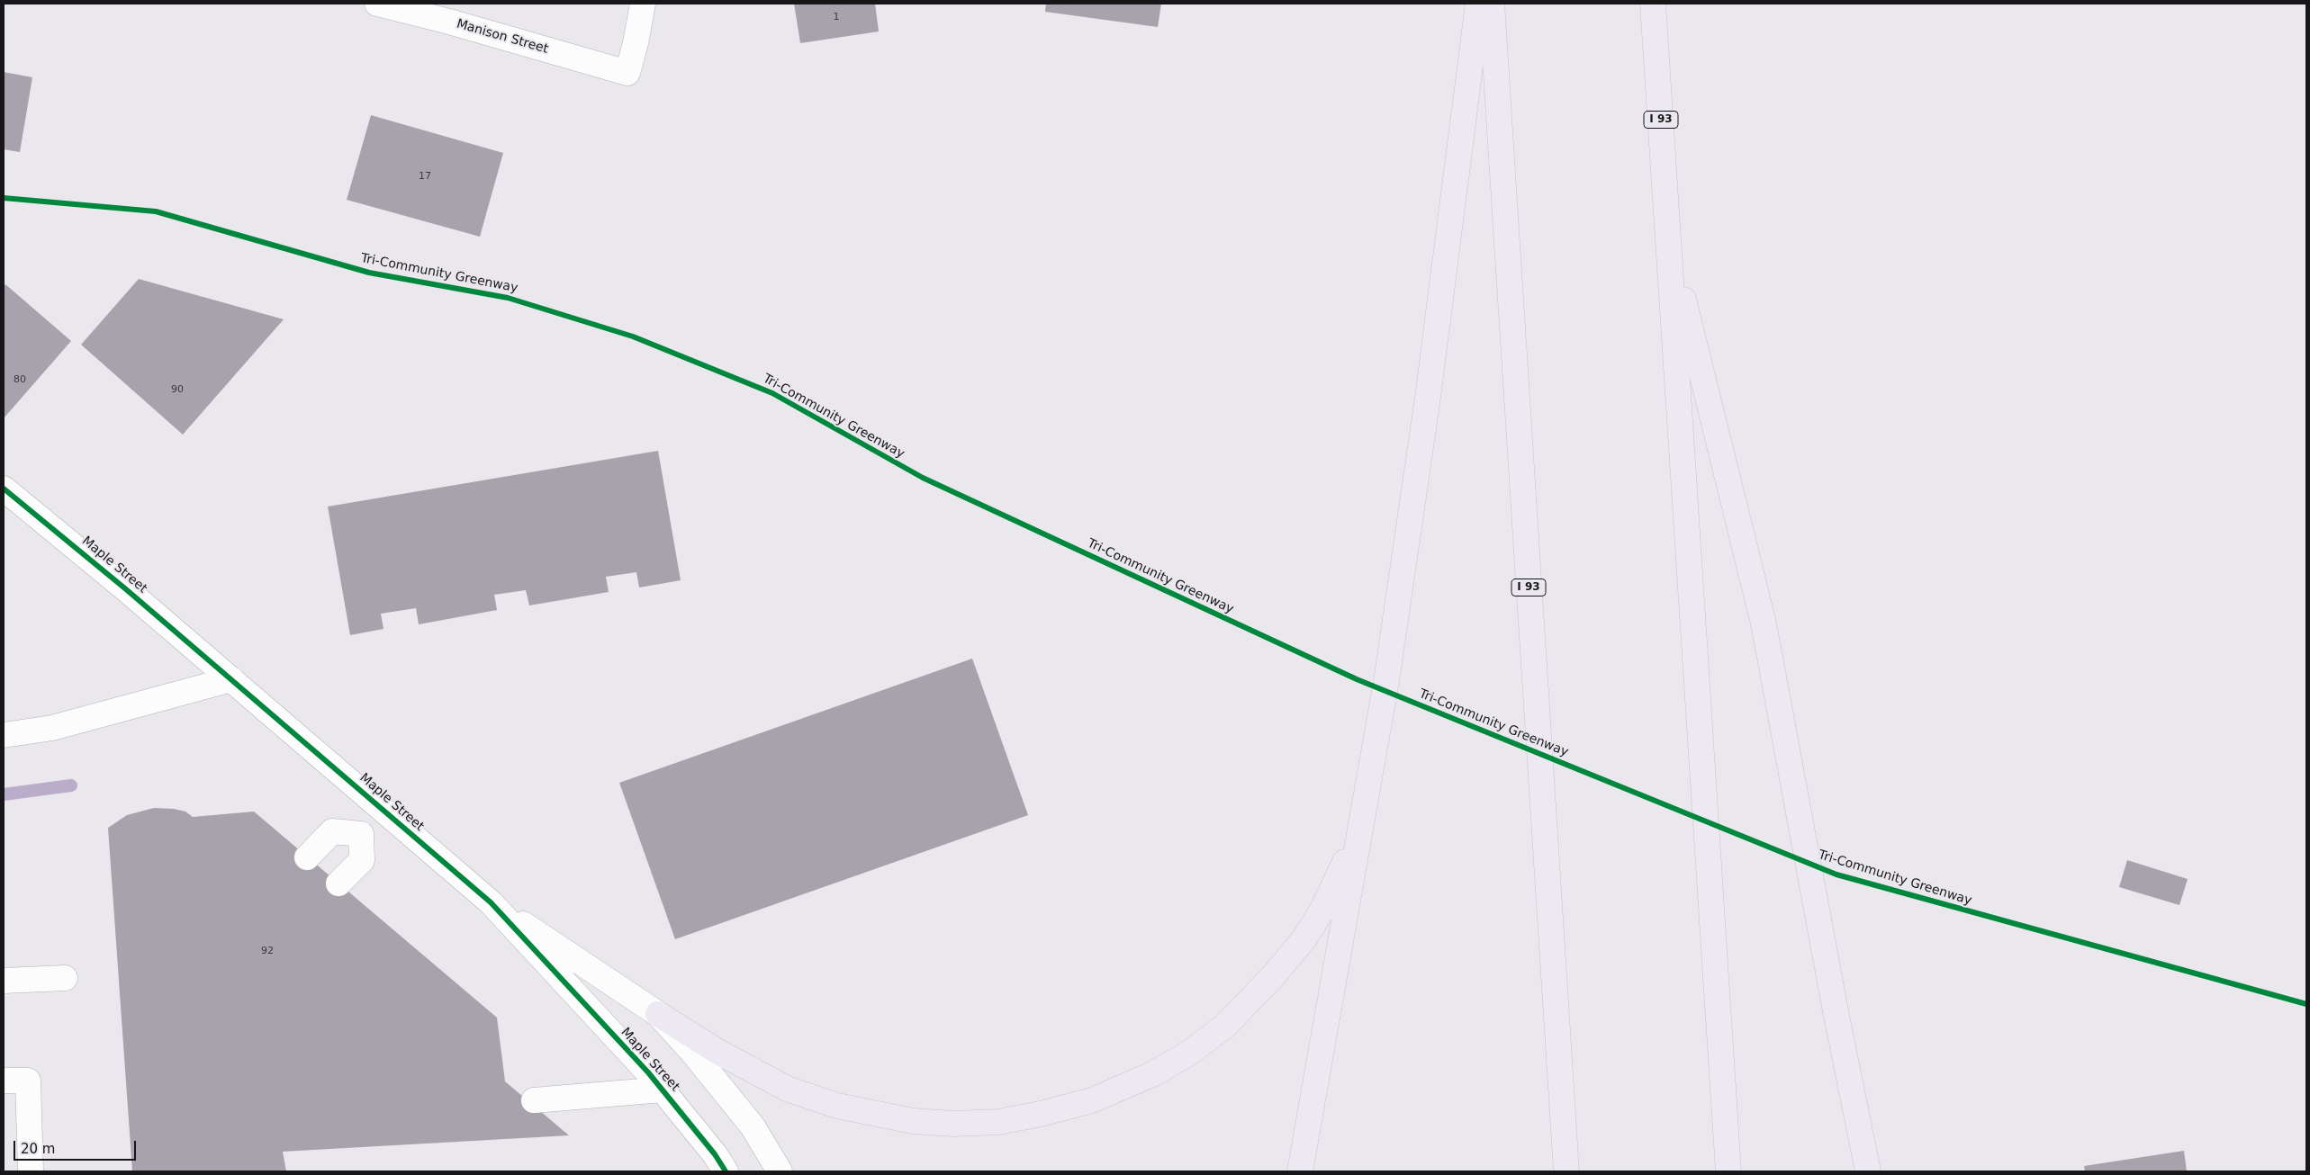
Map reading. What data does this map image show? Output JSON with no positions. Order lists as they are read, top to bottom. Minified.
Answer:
{"streets":{"highway":["I 93"],"street":["Manison Street","Maple Street"],"cycle path":["Tri-Community Greenway"]},"house_numbers":["1","17","80","90","92"],"scale_bar":"20 m"}
